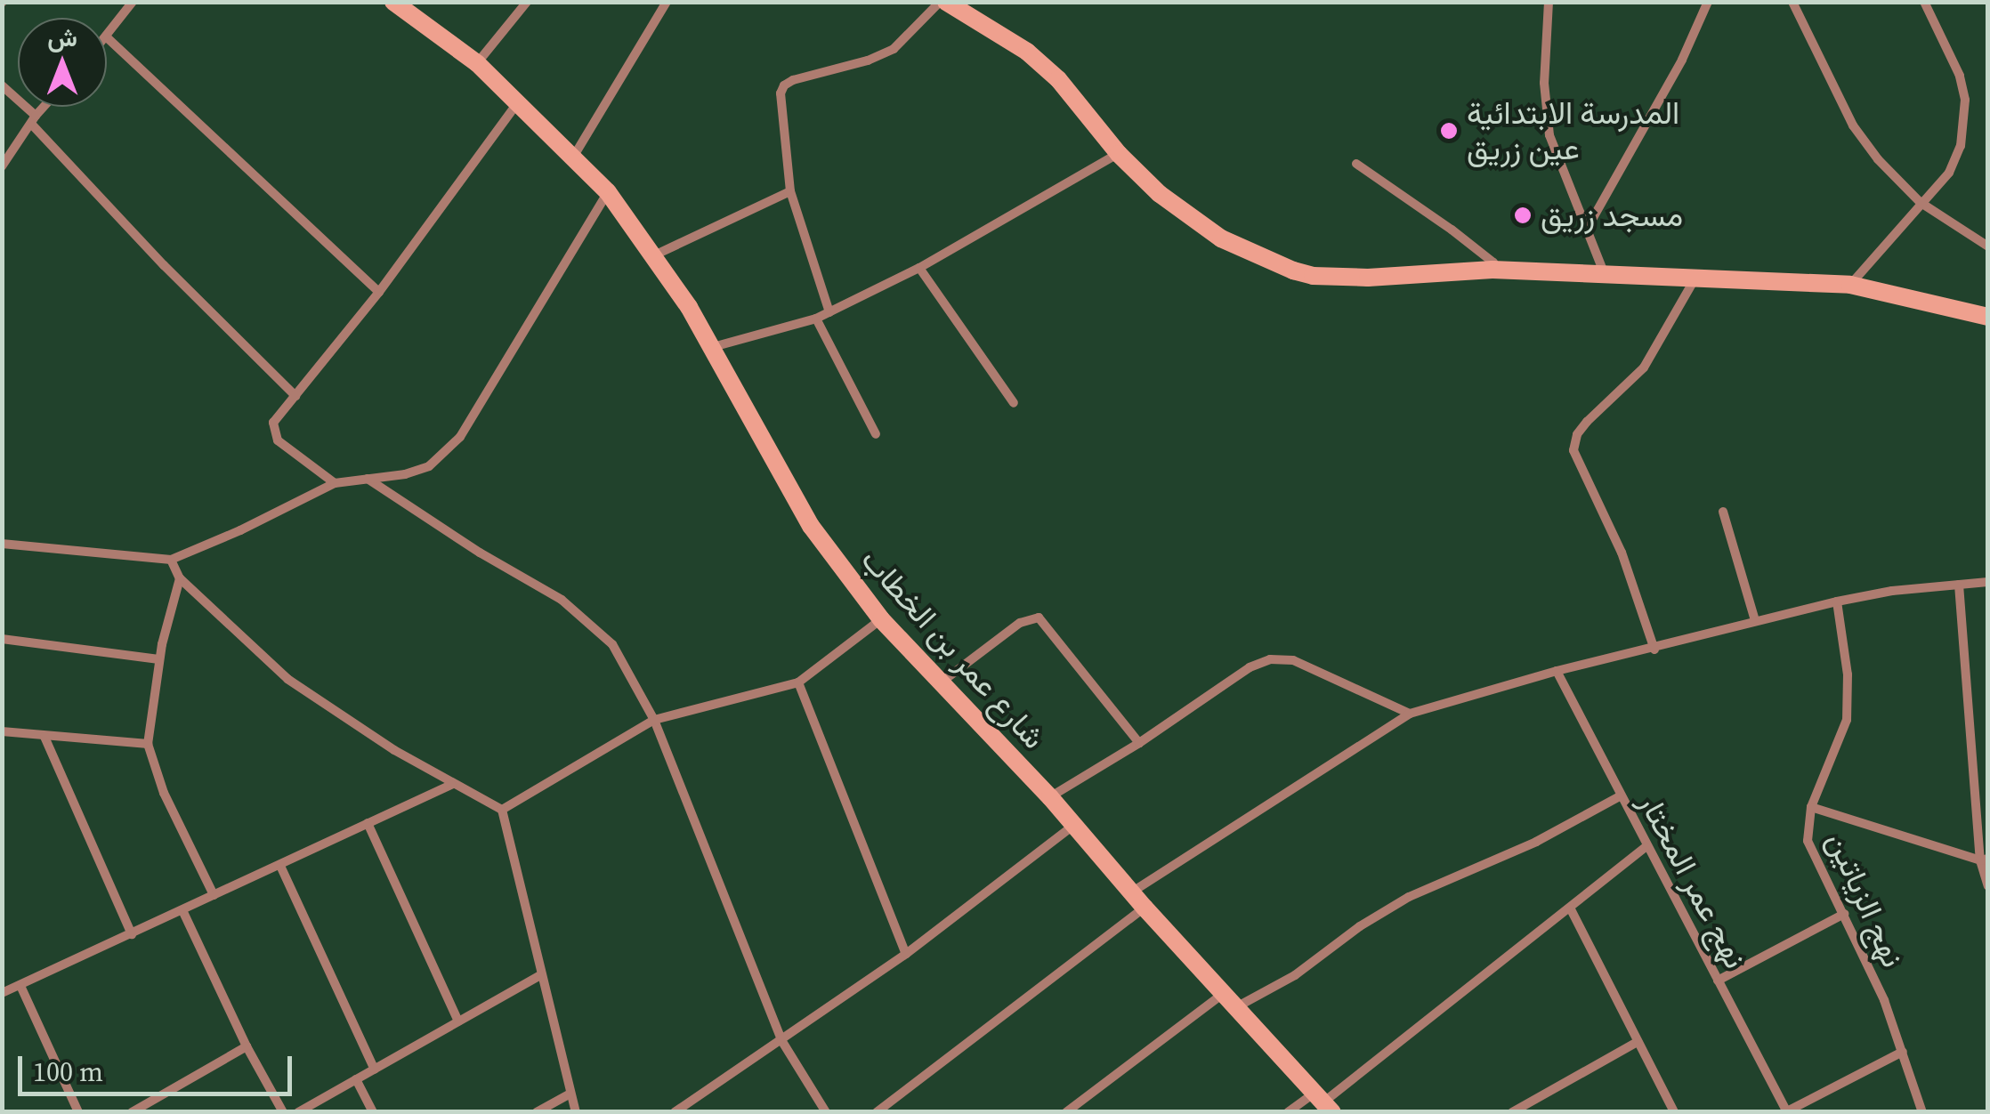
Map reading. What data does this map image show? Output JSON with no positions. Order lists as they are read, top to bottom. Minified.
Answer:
{"streets":{"street":["شارع عمر بن الخطاب","نهج عمر المختار","نهج الزياتين"]},"places":["المدرسة الابتدائية عين زريق","مسجد زريق"],"scale_bar":"100 m","north":"top"}
